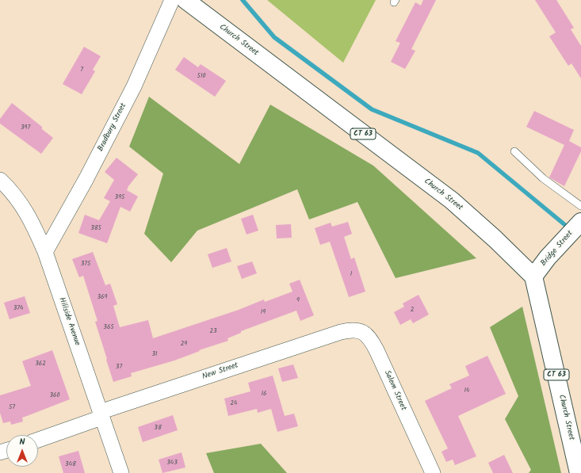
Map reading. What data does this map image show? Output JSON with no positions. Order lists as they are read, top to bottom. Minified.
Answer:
{"streets":{"main road":["Church Street","CT 63","Bridge Street"],"street":["Bradbury Street","Hillside Avenue","New Street","Salem Street"]},"crossings":[["Church Street","Bridge Street"],["Bradbury Street","Hillside Avenue"],["Hillside Avenue","New Street"],["New Street","Salem Street"]],"house_numbers":["7","510","397","395","385","375","1","369","9","374","2","19","365","23","29","31","362","37","14","16","360","24","57","38","343","348"],"north":"top"}
